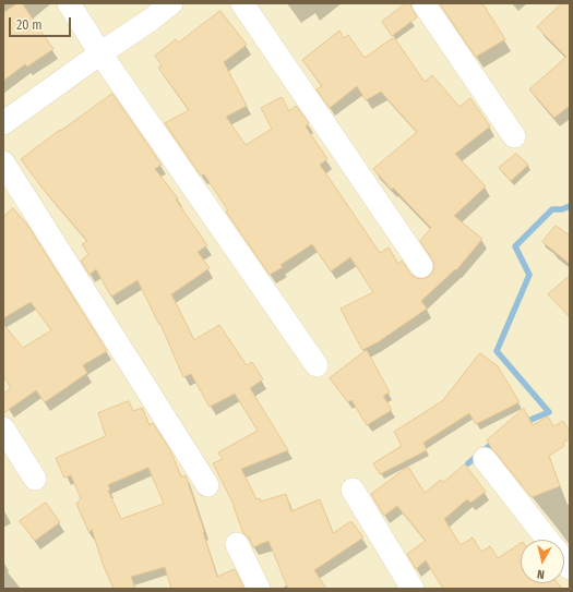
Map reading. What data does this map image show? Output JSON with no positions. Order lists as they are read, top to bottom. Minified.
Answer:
{"scale_bar":"20 m","north":"bottom"}
